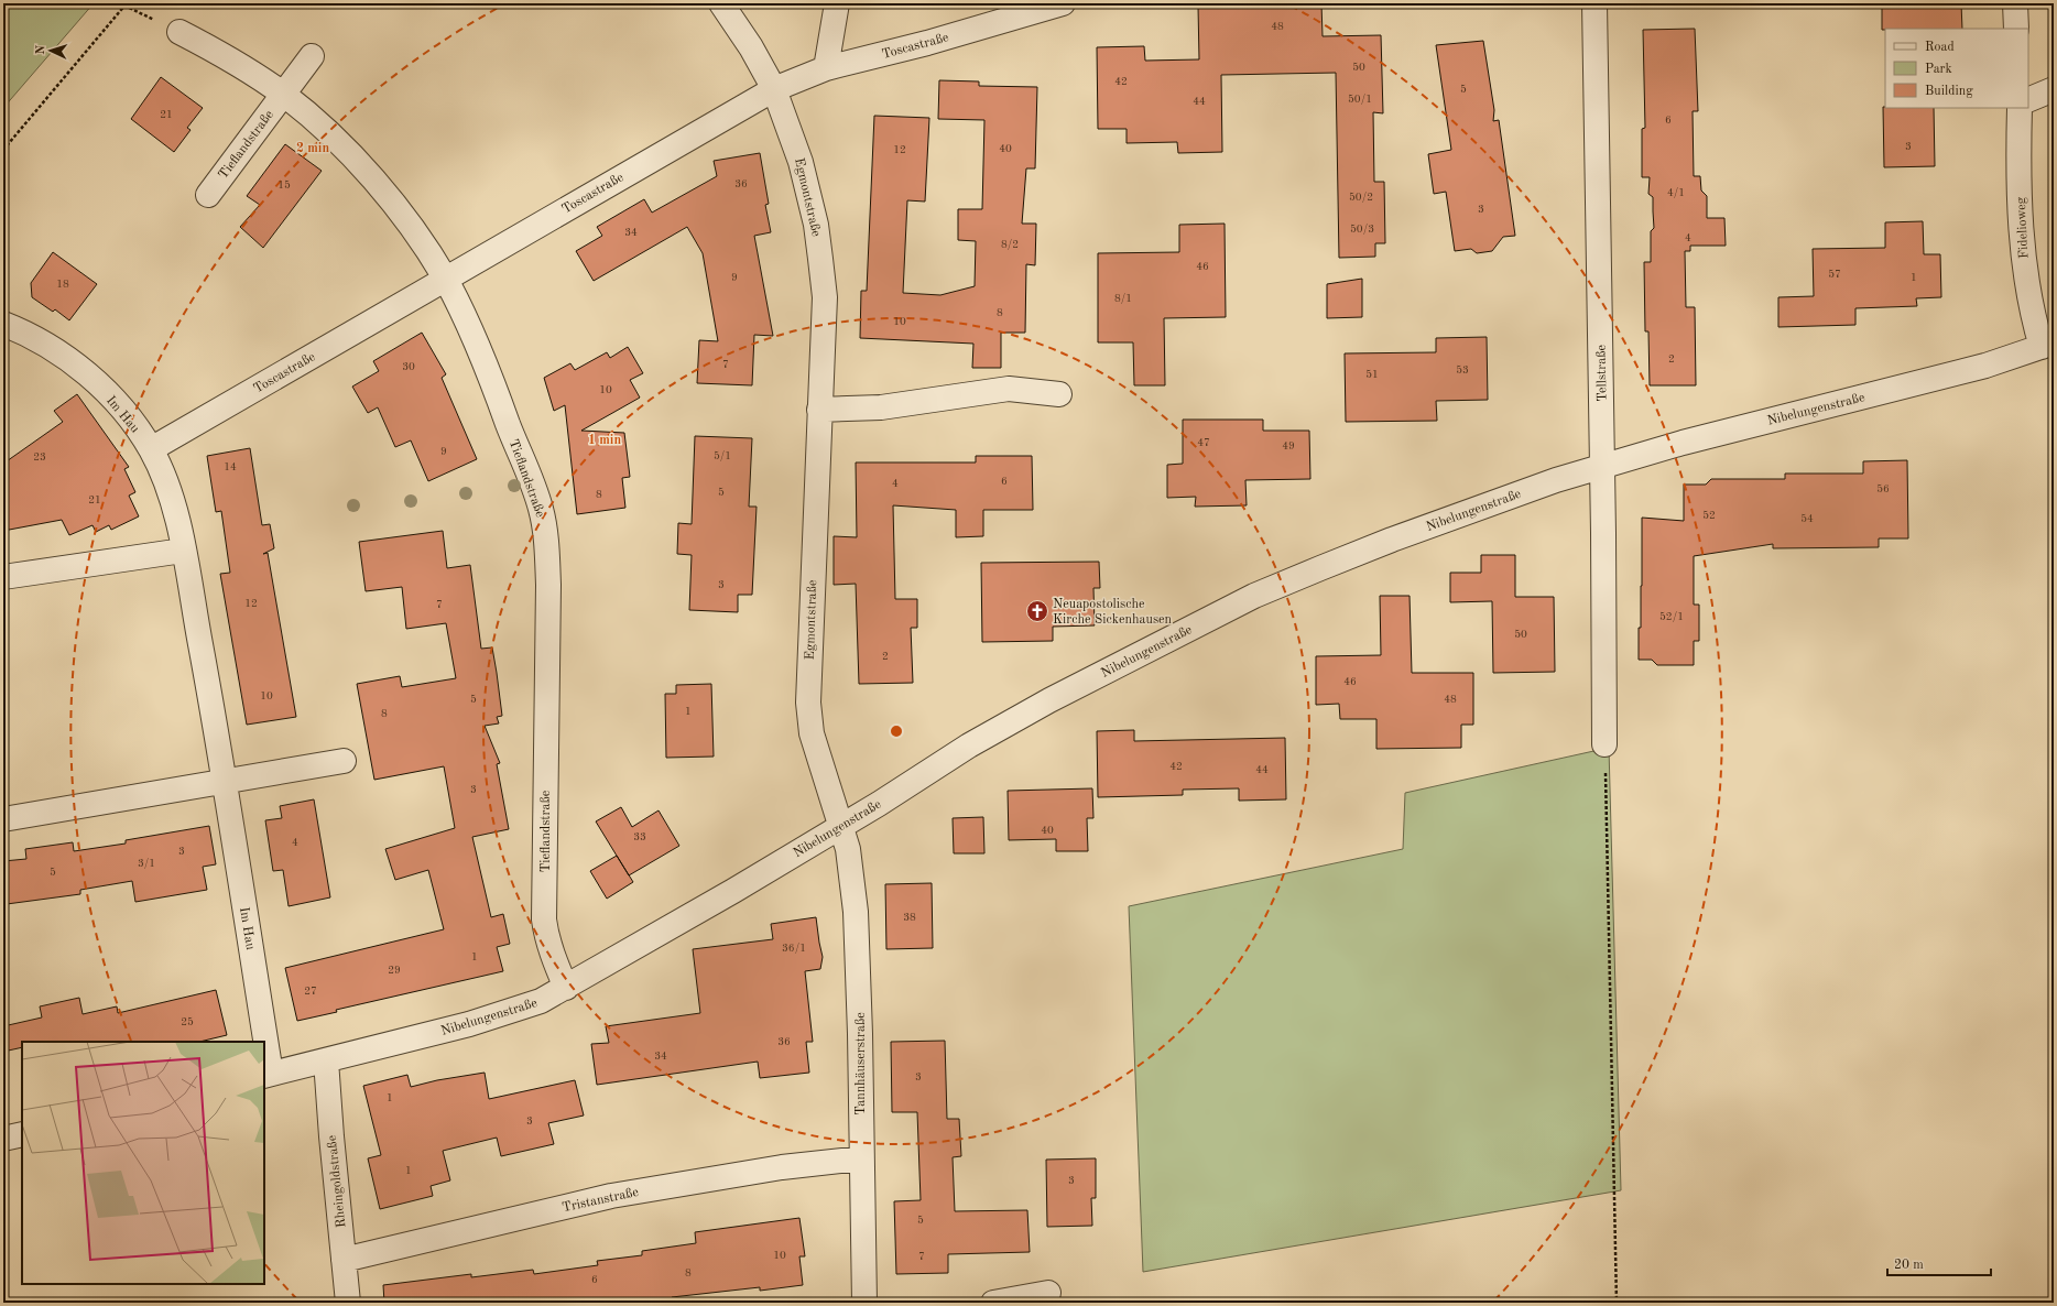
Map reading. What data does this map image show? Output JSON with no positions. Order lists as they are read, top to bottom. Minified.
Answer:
{"streets":{"street":["Toscastraße","Tieflandstraße","Egmontstraße","Fidelioweg","Tellstraße","Nibelungenstraße","Im Hau","Tannhäuserstraße","Rheingoldstraße","Tristanstraße"]},"crossings":[["Toscastraße","Tieflandstraße"],["Toscastraße","Egmontstraße"],["Toscastraße","Im Hau"],["Tieflandstraße","Nibelungenstraße"],["Egmontstraße","Nibelungenstraße"],["Egmontstraße","Tannhäuserstraße"],["Fidelioweg","Nibelungenstraße"],["Tellstraße","Nibelungenstraße"],["Nibelungenstraße","Im Hau"],["Nibelungenstraße","Tannhäuserstraße"],["Nibelungenstraße","Rheingoldstraße"],["Tannhäuserstraße","Tristanstraße"],["Rheingoldstraße","Tristanstraße"]],"places":{"church":["Neuapostolische Kirche Sickenhausen"]},"house_numbers":["48","50","42","5","50/1","44","21","6","3","40","12","36","15","4/1","50/2","3","50/3","34","4","8/2","46","57","9","1","18","8/1","8","10","2","7","30","53","51","10","47","49","9","5/1","23","14","6","4","56","5","8","21","52","54","3","12","7","52/1","50","2","46","10","5","48","1","8","42","44","3","40","33","4","3","3/1","5","38","36/1","1","29","27","25","36","34","3","1","3","1","3","5","10","7","8","6"],"legend":["Road","Park","Building"],"scale_bar":"20 m","north":"left","rings":["2 min","1 min"]}
